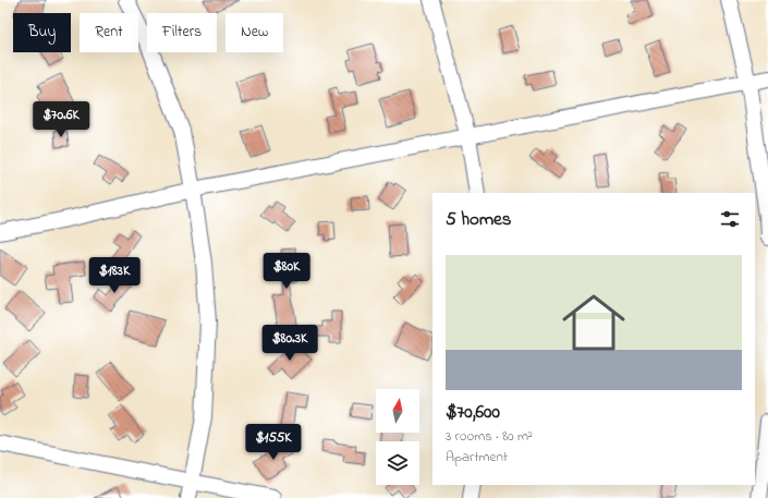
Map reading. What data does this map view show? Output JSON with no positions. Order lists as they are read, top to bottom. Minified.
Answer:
{"north":"top","page":{"chip":["Buy","Rent","Filters","New"],"price":["$70.6K","$80K","$183K","$80.3K","$155K"],"heading":"5 homes","list":[{"name":"$70,600","note":"3 rooms · 80 m² · Apartment"}]}}
